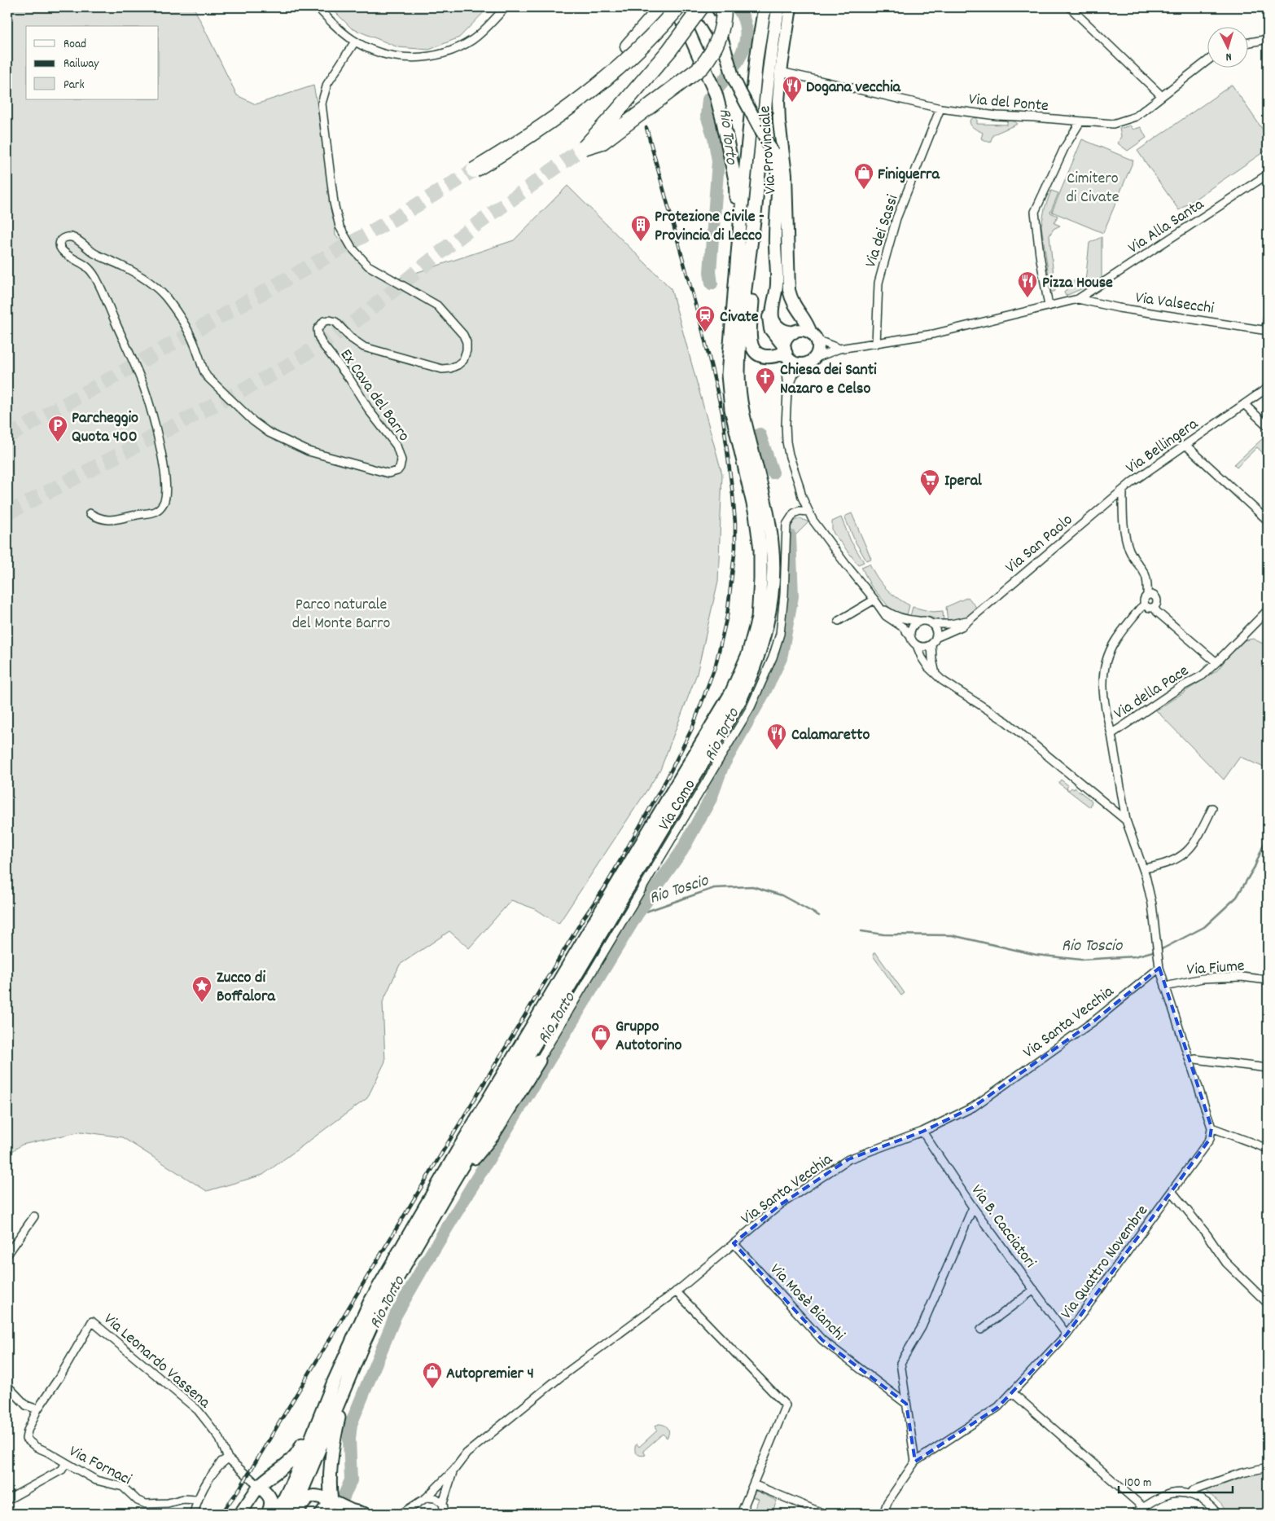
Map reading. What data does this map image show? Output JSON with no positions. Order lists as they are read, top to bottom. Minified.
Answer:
{"streets":{"street":["Via del Ponte","Via Provinciale","Via Alla Santa","Via dei Sassi","Via Valsecchi","Ex Cava del Barro","Via Bellingera","Via San Paolo","Via della Pace","Via Como","Via Fiume","Via Santa Vecchia","Via B. Cacciatori","Via Quattro Novembre","Via Mosè Bianchi","Via Leonardo Vassena","Via Fornaci"]},"crossings":[["Via del Ponte","Via Provinciale"],["Via del Ponte","Via dei Sassi"],["Via Alla Santa","Via Valsecchi"],["Via Bellingera","Via San Paolo"],["Via della Pace","Via Santa Vecchia"],["Via Santa Vecchia","Via B. Cacciatori"],["Via Santa Vecchia","Via Mosè Bianchi"],["Via B. Cacciatori","Via Quattro Novembre"],["Via Leonardo Vassena","Via Fornaci"]],"water":["Rio Torto","Rio Toscio"],"parks":["Cimitero di Civate","Parco naturale del Monte Barro"],"places":{"restaurant":["Dogana vecchia","Pizza House","Calamaretto"],"shop":["Finiguerra","Gruppo Autotorino","Autopremier 4"],"building":["Protezione Civile - Provincia di Lecco"],"station":["Civate"],"church":["Chiesa dei Santi Nazaro e Celso"],"parking":["Parcheggio Quota 400"],"supermarket":["Iperal"],"place":["Zucco di Boffalora"]},"legend":["Road","Railway","Park"],"scale_bar":"100 m","north":"bottom"}
